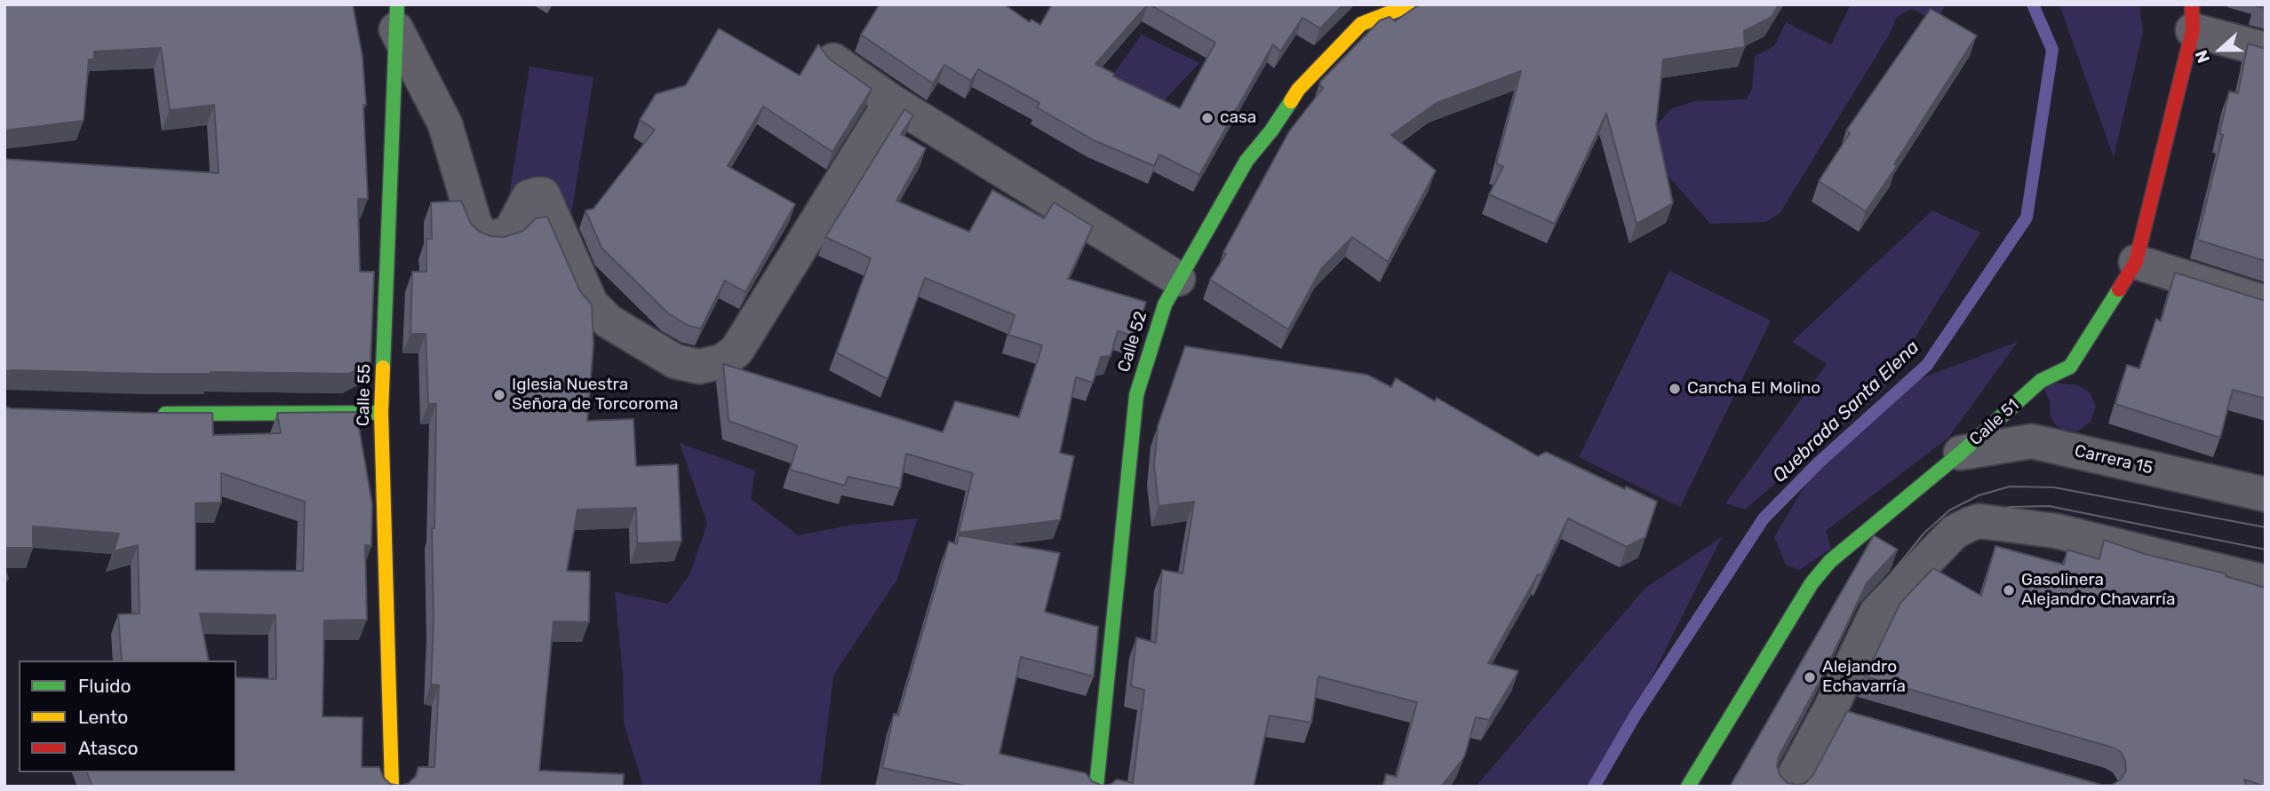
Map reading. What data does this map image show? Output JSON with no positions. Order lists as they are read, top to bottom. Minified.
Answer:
{"streets":{"street":["Calle 52","Calle 55","Calle 51","Carrera 15"]},"crossings":[["Calle 51","Carrera 15"]],"water":["Quebrada Santa Elena"],"places":["casa","Cancha El Molino","Iglesia Nuestra Señora de Torcoroma","Gasolinera Alejandro Chavarría","Alejandro Echavarría"],"legend":["Fluido","Lento","Atasco"],"north":"left"}
